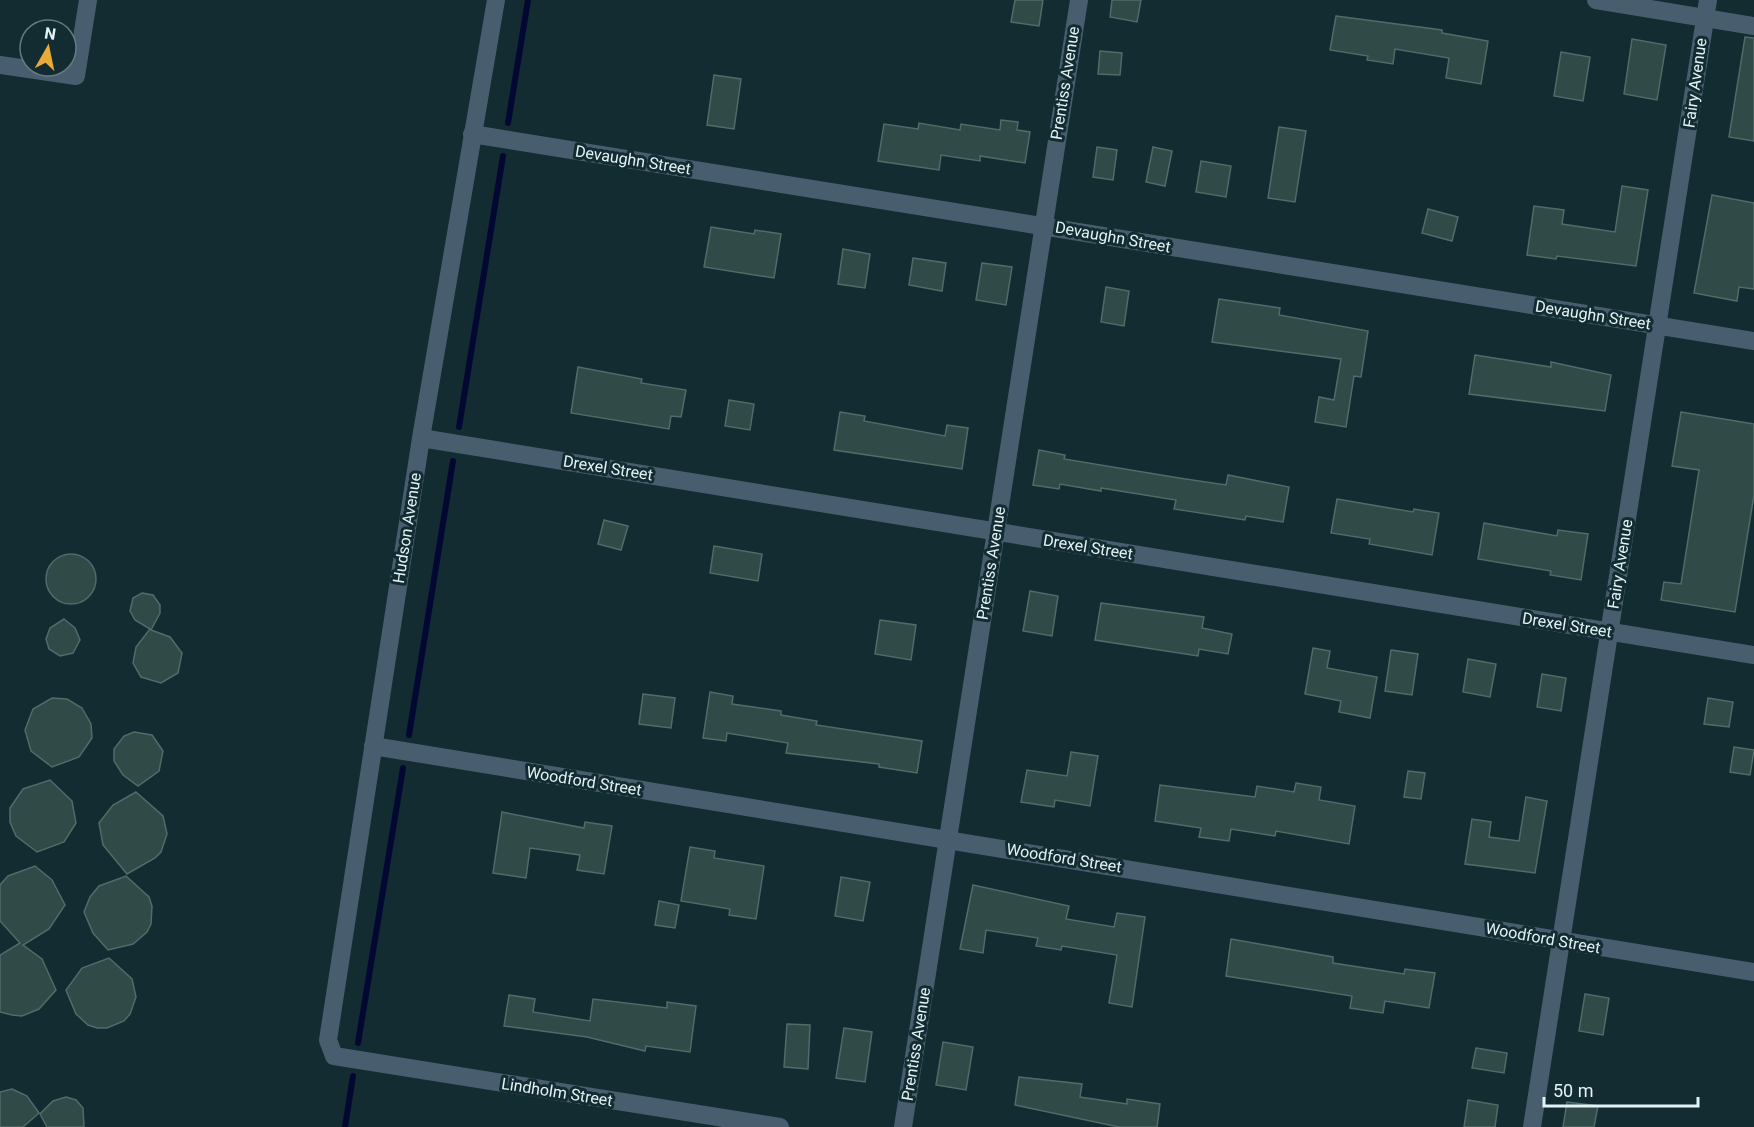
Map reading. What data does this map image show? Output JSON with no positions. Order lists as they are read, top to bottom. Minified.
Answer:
{"streets":{"street":["Prentiss Avenue","Fairy Avenue","Devaughn Street","Drexel Street","Hudson Avenue","Woodford Street","Lindholm Street"]},"crossings":[["Prentiss Avenue","Devaughn Street"],["Prentiss Avenue","Drexel Street"],["Prentiss Avenue","Woodford Street"],["Fairy Avenue","Devaughn Street"],["Fairy Avenue","Drexel Street"],["Fairy Avenue","Woodford Street"],["Devaughn Street","Hudson Avenue"],["Drexel Street","Hudson Avenue"],["Hudson Avenue","Woodford Street"],["Hudson Avenue","Lindholm Street"]],"scale_bar":"50 m","north":"top"}
